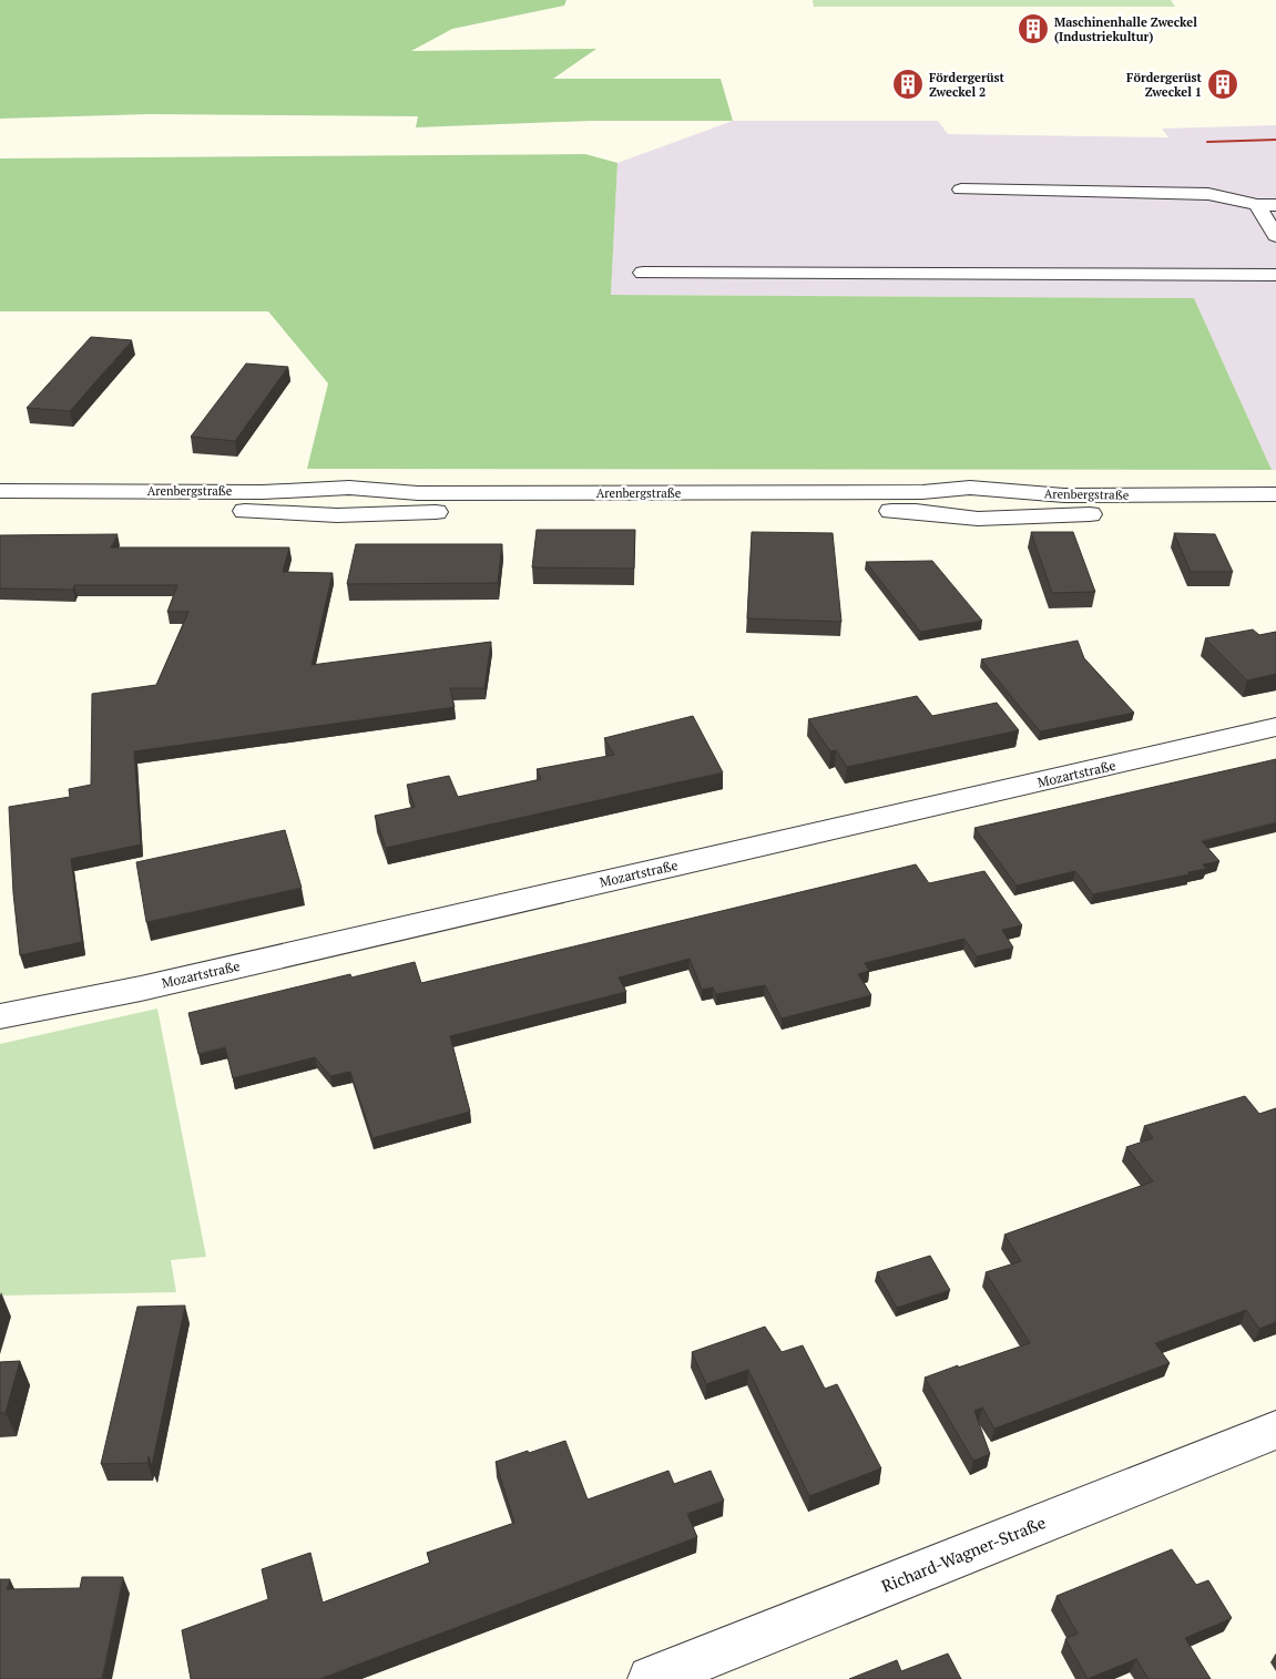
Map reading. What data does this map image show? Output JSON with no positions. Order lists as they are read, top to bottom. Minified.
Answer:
{"streets":{"street":["Arenbergstraße","Mozartstraße","Richard-Wagner-Straße"]},"places":{"building":["Maschinenhalle Zweckel (Industriekultur)","Fördergerüst Zweckel 2","Fördergerüst Zweckel 1"]}}
